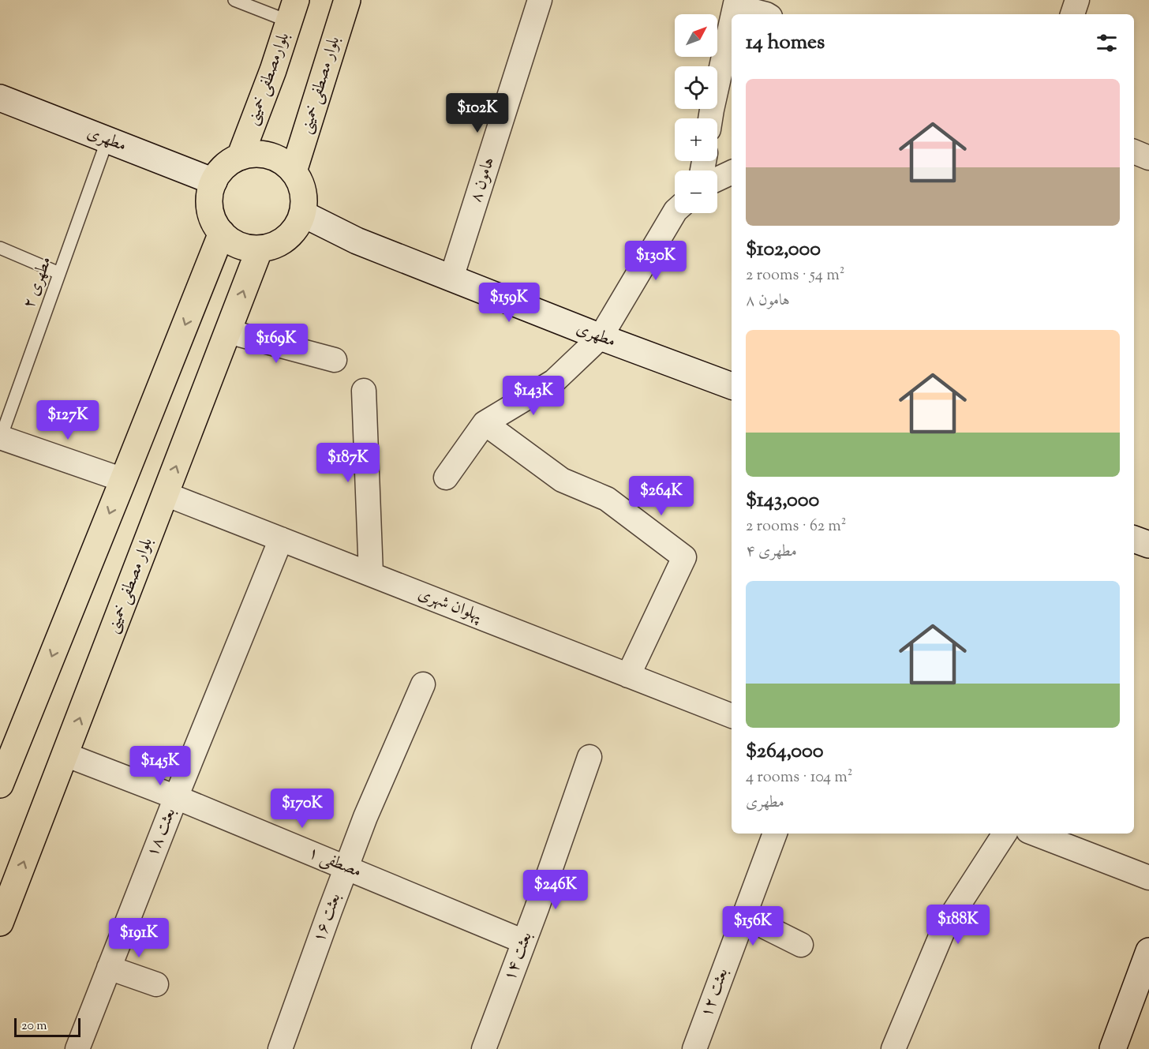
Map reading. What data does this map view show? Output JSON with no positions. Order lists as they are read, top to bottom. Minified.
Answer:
{"streets":{"main road":["بلوارمصطفی خمینی","بلوار مصطفی خمینی"],"street":["مطهری","هامون ۸","پهلوان شهری","بعثت ۱۸","مصطفی ۱","بعثت ۱۶","بعثت ۱۴","بعثت ۱۲"],"lane":["مطهری ۲"]},"crossings":[["بلوارمصطفی خمینی","بلوار مصطفی خمینی"],["بلوارمصطفی خمینی","مطهری"],["بلوار مصطفی خمینی","مطهری"],["بلوار مصطفی خمینی","پهلوان شهری"],["بلوار مصطفی خمینی","مصطفی ۱"],["مطهری","هامون ۸"],["مطهری","مطهری ۲"],["پهلوان شهری","بعثت ۱۸"],["بعثت ۱۸","مصطفی ۱"],["مصطفی ۱","بعثت ۱۶"],["مصطفی ۱","بعثت ۱۴"]],"scale_bar":"20 m","north":"top right","page":{"map_buttons":["+","−"],"heading":"14 homes","list":[{"name":"$102,000","note":"2 rooms · 54 m² · هامون ۸"},{"name":"$143,000","note":"2 rooms · 62 m² · مطهری ۴"},{"name":"$264,000","note":"4 rooms · 104 m² · مطهری"}],"price":["$102K","$130K","$159K","$169K","$143K","$127K","$187K","$264K","$145K","$170K","$246K","$188K","$156K","$191K"],"scale":"20 m"}}
